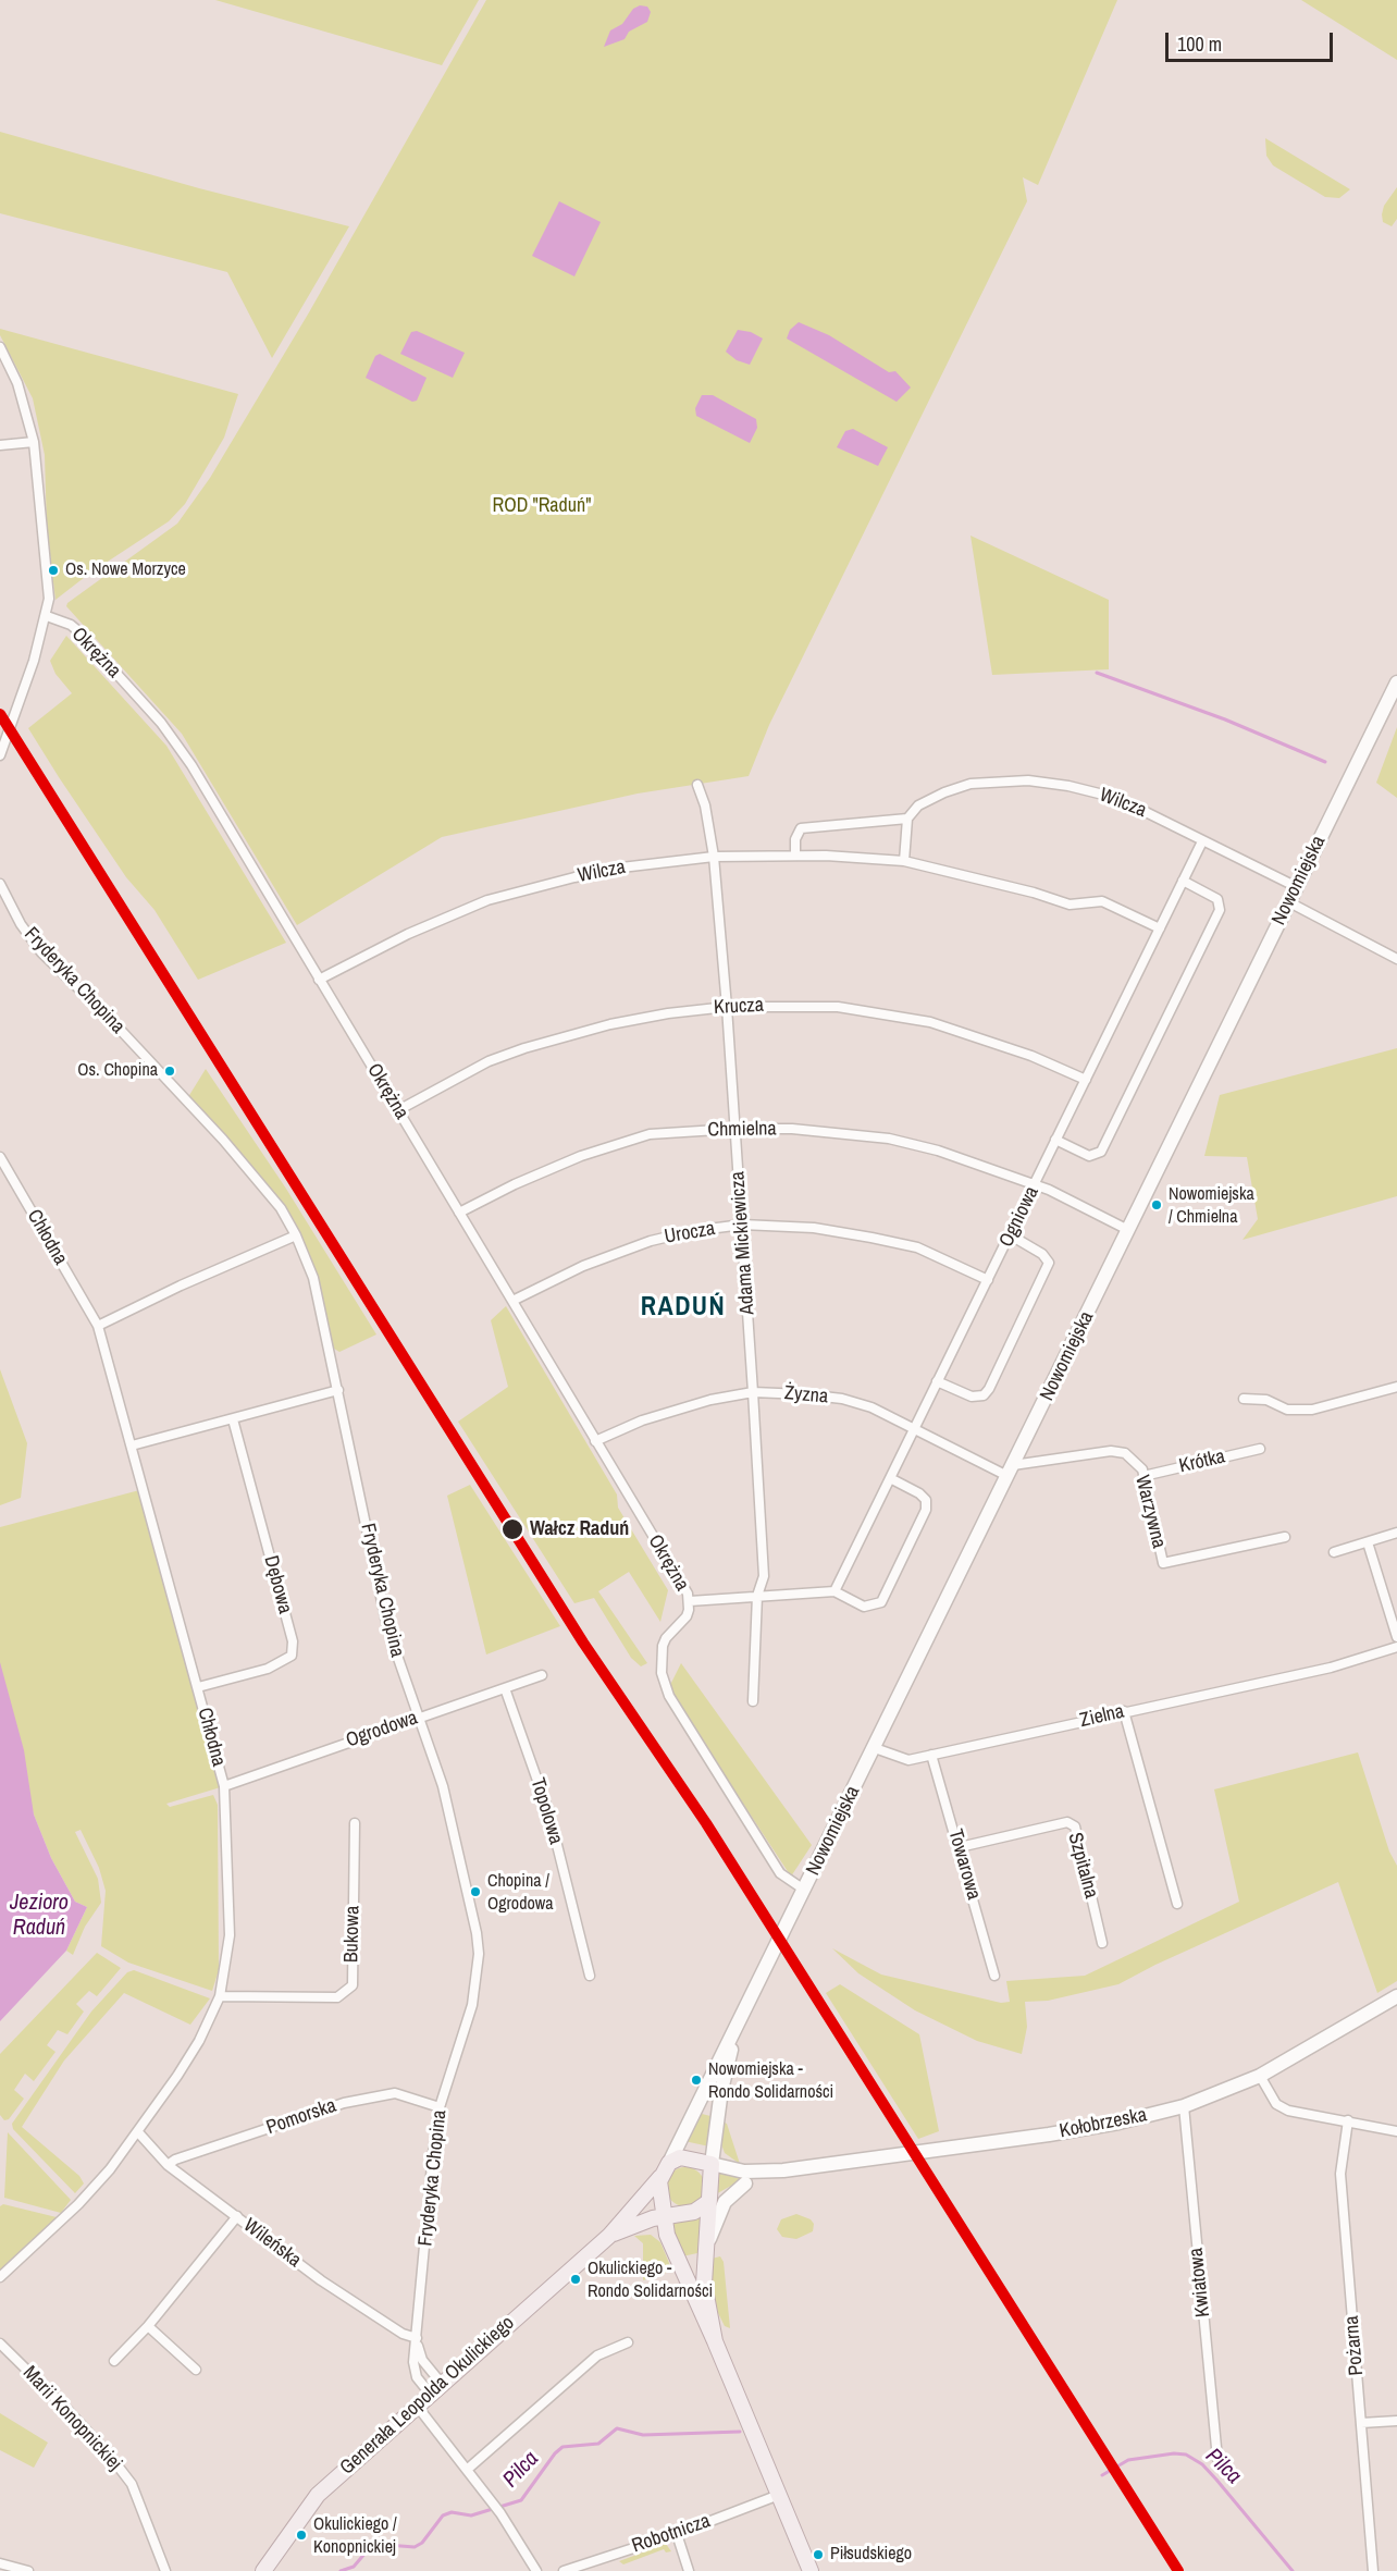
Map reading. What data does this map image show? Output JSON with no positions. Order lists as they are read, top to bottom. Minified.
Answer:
{"streets":{"main road":["Generała Leopolda Okulickiego"],"street":["Okrężna","Wilcza","Nowomiejska","Fryderyka Chopina","Krucza","Chmielna","Ogniowa","Urocza","Chłodna","Adama Mickiewicza","Żyzna","Krótka","Warzywna","Dębowa","Zielna","Ogrodowa","Topolowa","Towarowa","Szpitalna","Bukowa","Pomorska","Kołobrzeska","Wileńska","Kwiatowa","Pożarna","Marii Konopnickiej","Robotnicza"]},"crossings":[["Okrężna","Wilcza"],["Okrężna","Nowomiejska"],["Okrężna","Krucza"],["Okrężna","Chmielna"],["Okrężna","Ogniowa"],["Okrężna","Urocza"],["Okrężna","Adama Mickiewicza"],["Okrężna","Żyzna"],["Wilcza","Nowomiejska"],["Wilcza","Ogniowa"],["Wilcza","Adama Mickiewicza"],["Nowomiejska","Chmielna"],["Nowomiejska","Żyzna"],["Nowomiejska","Warzywna"],["Nowomiejska","Zielna"],["Nowomiejska","Kołobrzeska"],["Nowomiejska","Generała Leopolda Okulickiego"],["Fryderyka Chopina","Ogrodowa"],["Fryderyka Chopina","Pomorska"],["Fryderyka Chopina","Wileńska"],["Fryderyka Chopina","Generała Leopolda Okulickiego"],["Krucza","Ogniowa"],["Krucza","Adama Mickiewicza"],["Chmielna","Ogniowa"],["Chmielna","Adama Mickiewicza"],["Ogniowa","Urocza"],["Ogniowa","Żyzna"],["Urocza","Adama Mickiewicza"],["Chłodna","Dębowa"],["Chłodna","Ogrodowa"],["Chłodna","Bukowa"],["Chłodna","Wileńska"],["Adama Mickiewicza","Żyzna"],["Żyzna","Warzywna"],["Krótka","Warzywna"],["Zielna","Towarowa"],["Ogrodowa","Topolowa"],["Towarowa","Szpitalna"],["Pomorska","Wileńska"],["Kołobrzeska","Kwiatowa"],["Kołobrzeska","Generała Leopolda Okulickiego"]],"districts":["RADUŃ"],"water":["Jezioro Raduń","Pilca"],"parks":["ROD \"Raduń\""],"places":["Os. Nowe Morzyce","Os. Chopina","Nowomiejska / Chmielna","Wałcz Raduń","Chopina / Ogrodowa","Nowomiejska - Rondo Solidarności","Okulickiego - Rondo Solidarności","Okulickiego / Konopnickiej","Piłsudskiego"],"scale_bar":"100 m"}
